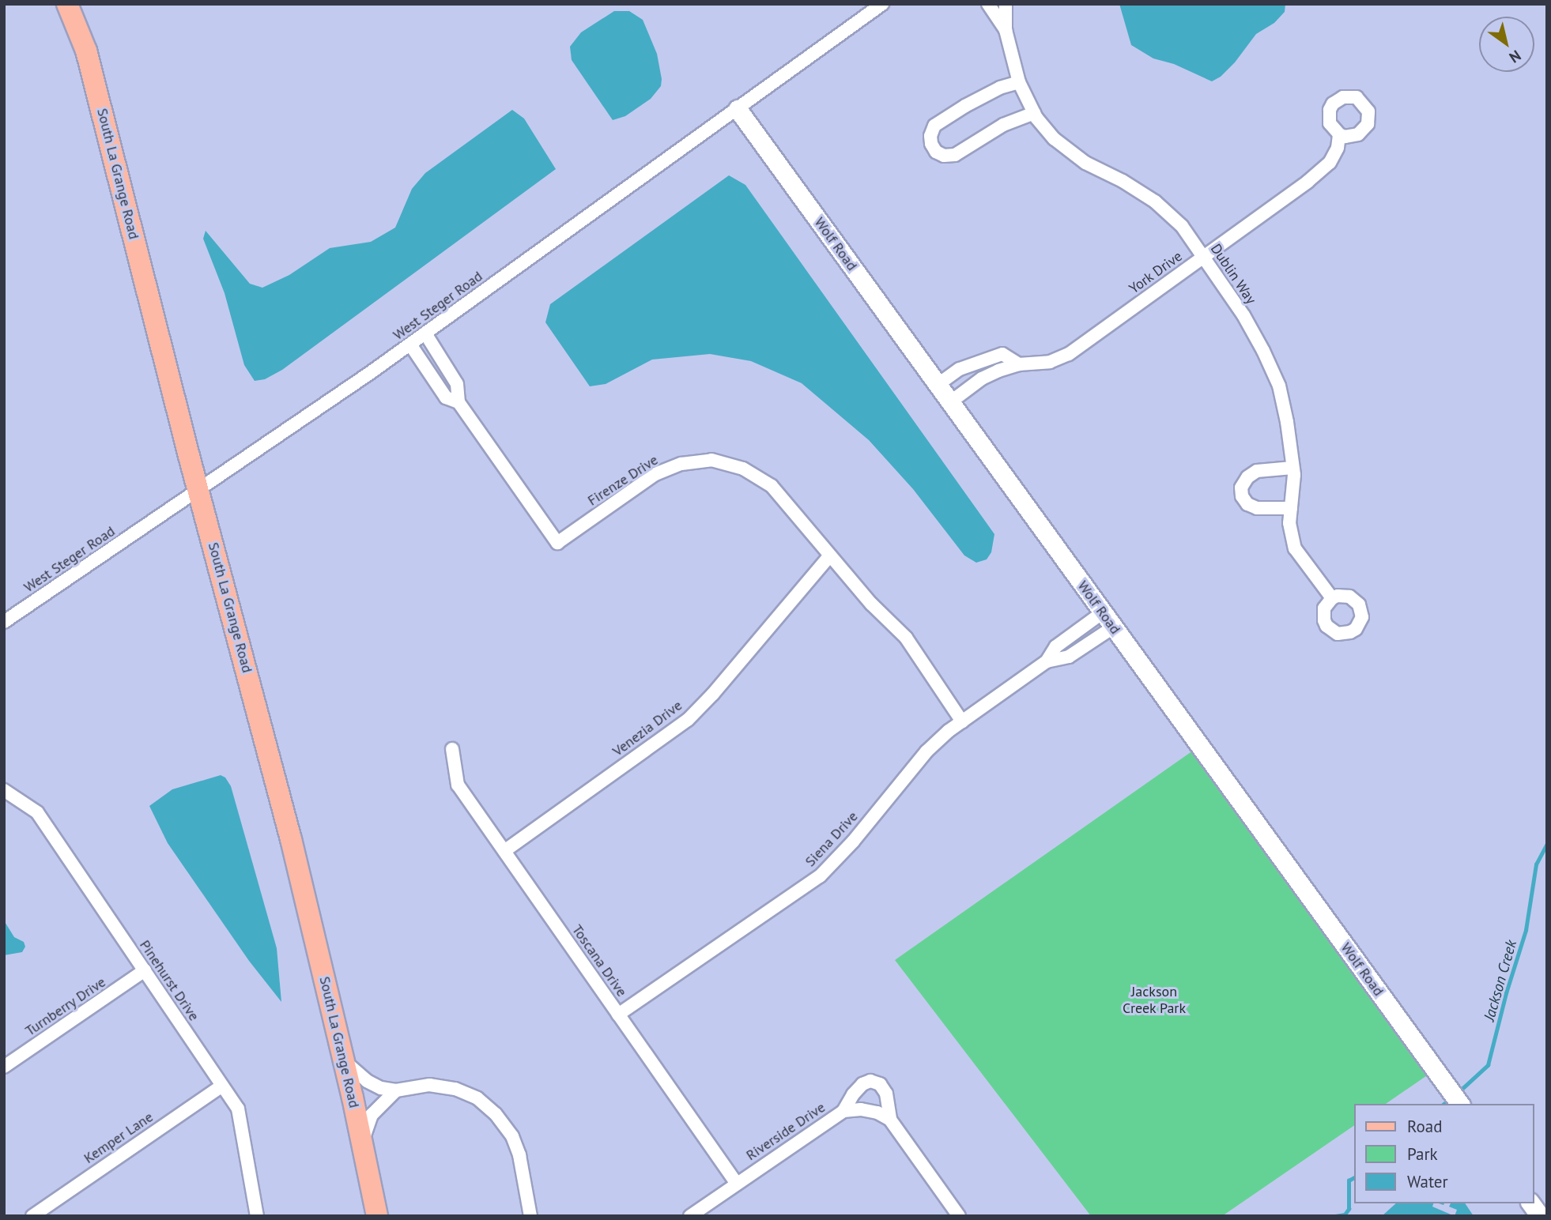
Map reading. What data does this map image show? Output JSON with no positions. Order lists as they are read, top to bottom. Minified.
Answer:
{"streets":{"main road":["South La Grange Road","Wolf Road"],"street":["York Drive","Dublin Way","West Steger Road","Firenze Drive","Venezia Drive","Siena Drive","Toscana Drive","Pinehurst Drive","Turnberry Drive","Riverside Drive","Kemper Lane"]},"crossings":[["South La Grange Road","West Steger Road"],["Wolf Road","York Drive"],["Wolf Road","West Steger Road"],["Wolf Road","Siena Drive"],["York Drive","Dublin Way"],["West Steger Road","Firenze Drive"],["Firenze Drive","Venezia Drive"],["Firenze Drive","Siena Drive"],["Venezia Drive","Toscana Drive"],["Siena Drive","Toscana Drive"],["Toscana Drive","Riverside Drive"],["Pinehurst Drive","Turnberry Drive"],["Pinehurst Drive","Kemper Lane"]],"water":["Jackson Creek"],"parks":["Jackson Creek Park"],"legend":["Road","Park","Water"],"north":"bottom right"}
